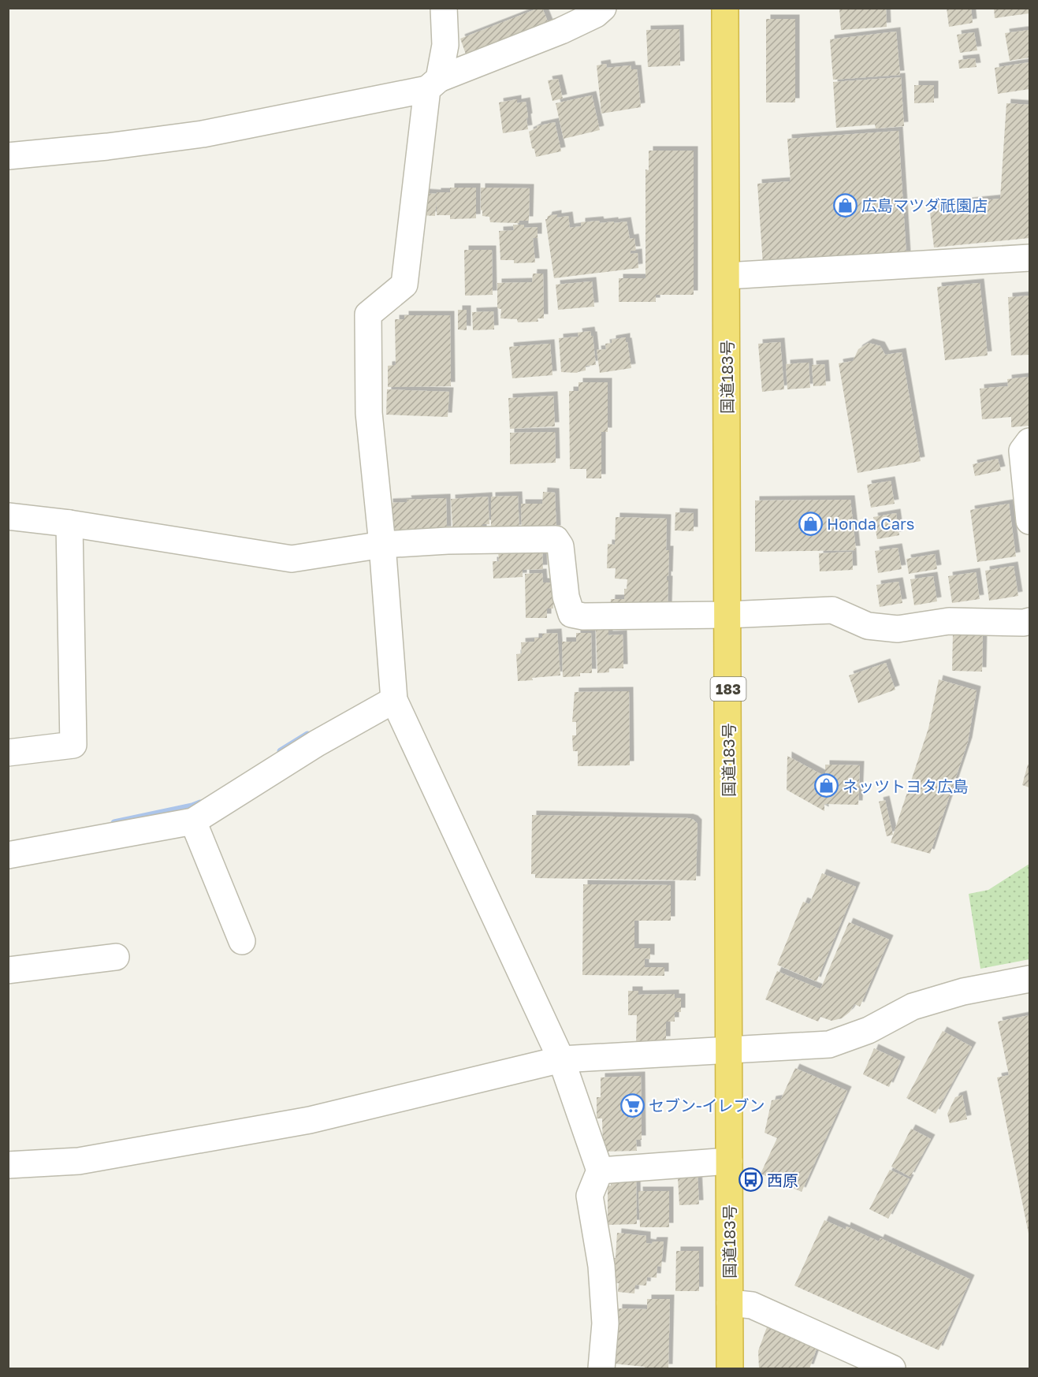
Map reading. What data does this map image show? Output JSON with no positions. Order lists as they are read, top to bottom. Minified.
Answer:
{"streets":{"highway":["国道183号","183"]},"places":{"shop":["広島マツダ祇園店","Honda Cars","ネッツトヨタ広島"],"supermarket":["セブン-イレブン"],"bus stop":["西原"]}}
